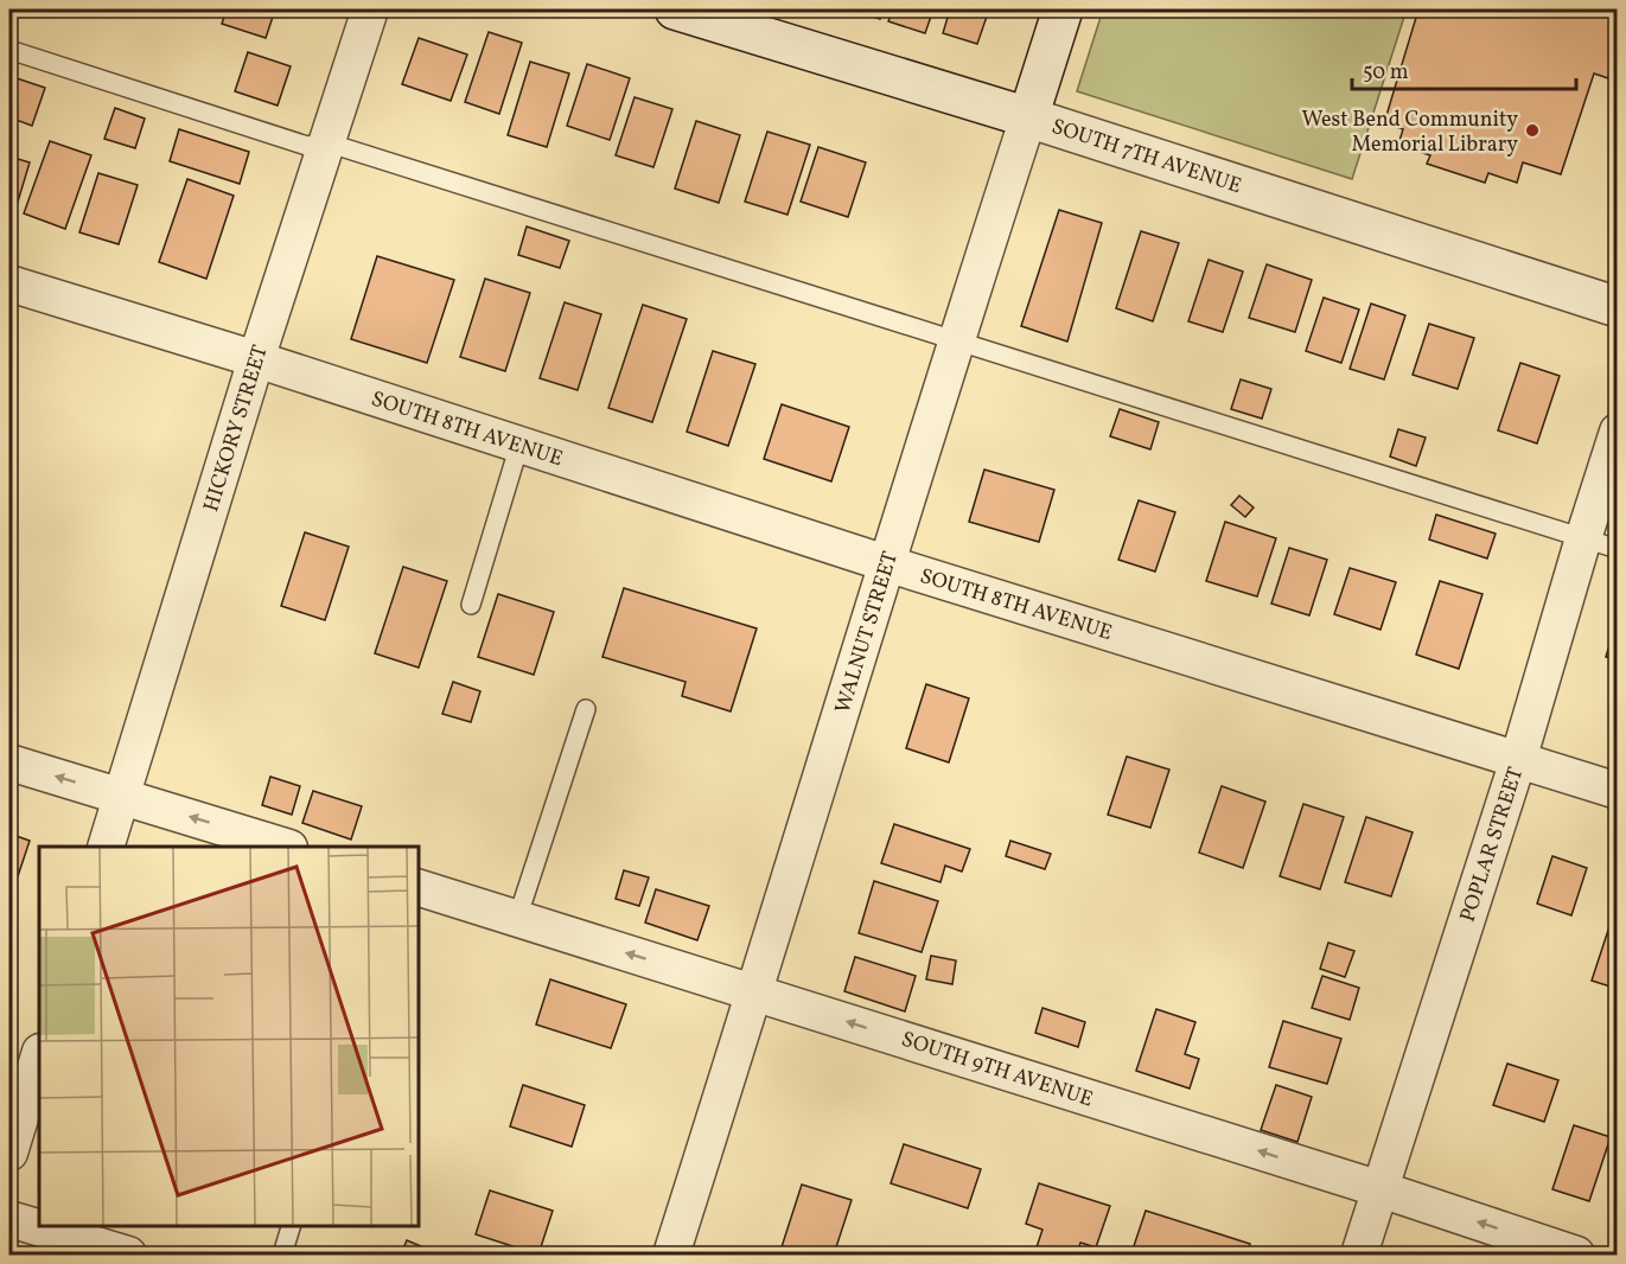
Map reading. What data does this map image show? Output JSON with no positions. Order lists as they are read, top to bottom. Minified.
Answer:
{"streets":{"street":["SOUTH 7TH AVENUE","HICKORY STREET","SOUTH 8TH AVENUE","WALNUT STREET","POPLAR STREET","SOUTH 9TH AVENUE"]},"crossings":[["SOUTH 7TH AVENUE","WALNUT STREET"],["HICKORY STREET","SOUTH 8TH AVENUE"],["SOUTH 8TH AVENUE","WALNUT STREET"],["SOUTH 8TH AVENUE","POPLAR STREET"],["WALNUT STREET","SOUTH 9TH AVENUE"],["POPLAR STREET","SOUTH 9TH AVENUE"]],"one_way":["SOUTH 9TH AVENUE"],"places":["West Bend Community Memorial Library"],"scale_bar":"50 m"}
